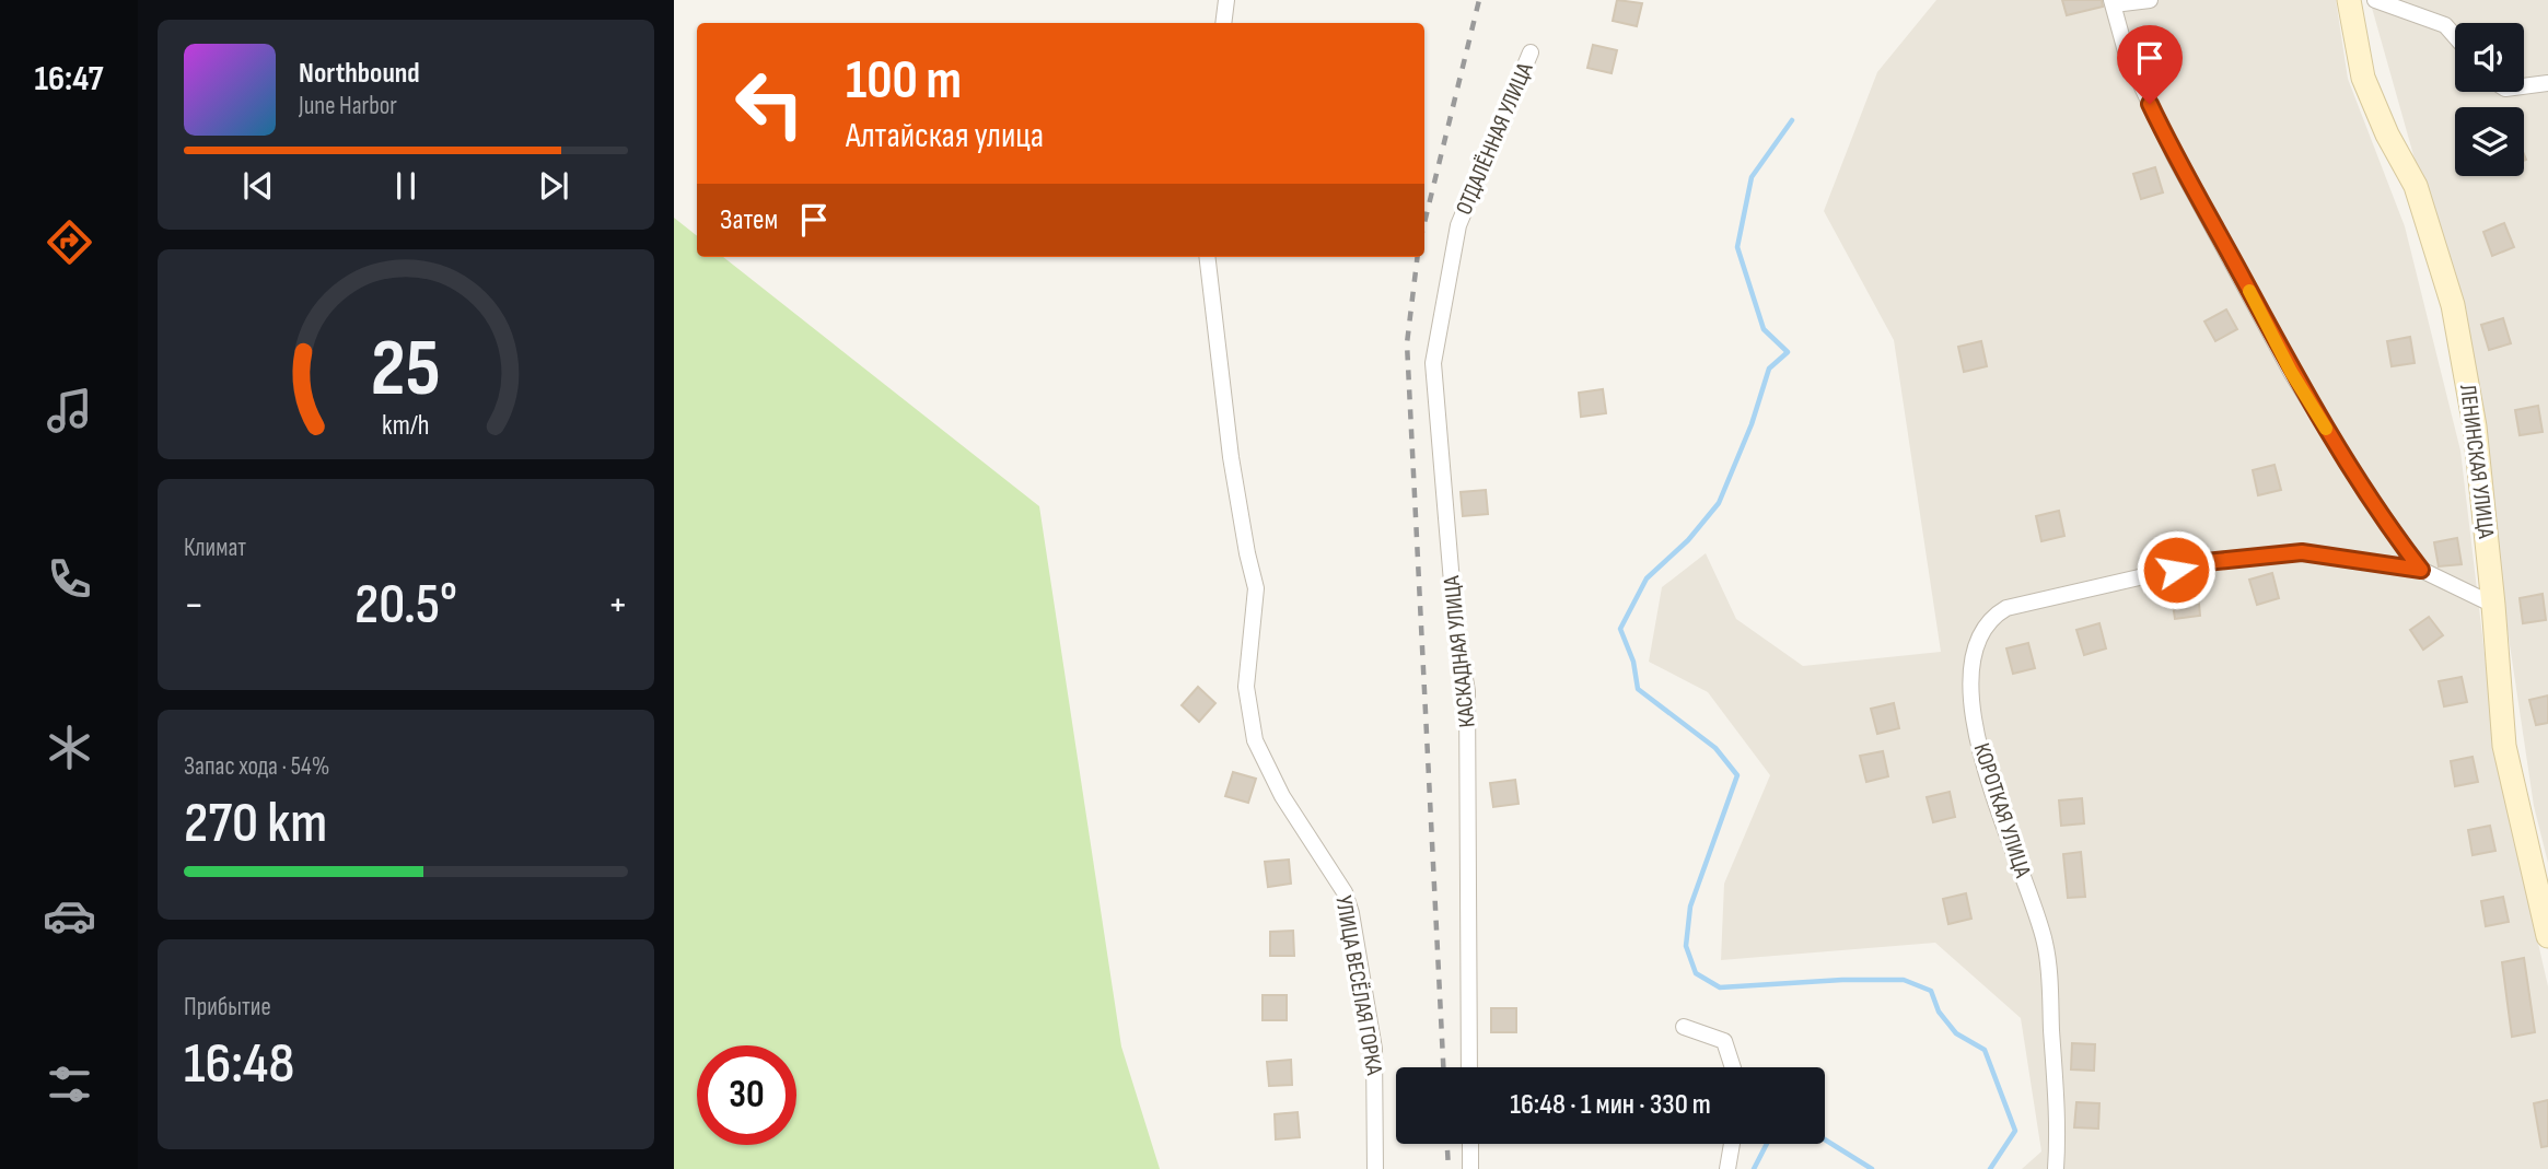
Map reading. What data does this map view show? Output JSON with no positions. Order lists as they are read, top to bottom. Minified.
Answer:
{"streets":{"street":["ОТДАЛЁННАЯ УЛИЦА","ЛЕНИНСКАЯ УЛИЦА","КАСКАДНАЯ УЛИЦА","КОРОТКАЯ УЛИЦА","УЛИЦА ВЕСЁЛАЯ ГОРКА"]},"crossings":[["ОТДАЛЁННАЯ УЛИЦА","КАСКАДНАЯ УЛИЦА"]],"page":{"tabs":"16:47","turn":["100 m","Алтайская улица"],"song":["Northbound","June Harbor"],"then":"Затем","tile":["Климат",["Запас хода · 54%","270 km"],["Прибытие","16:48"]],"heat":["−","20.5°","+"],"limit":"30","trip":"16:48 · 1 мин · 330 m","gauge":["25","km/h"]}}
